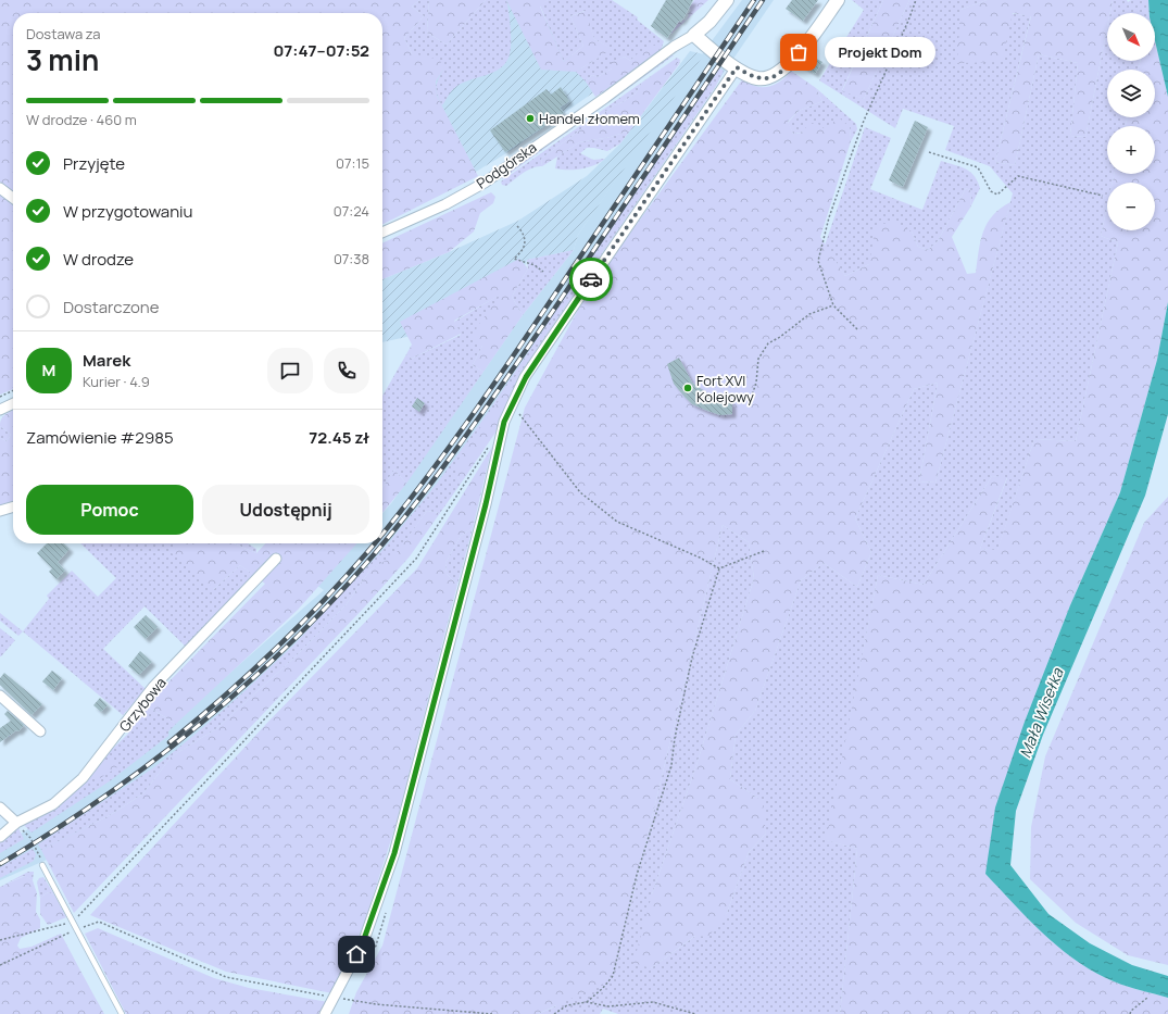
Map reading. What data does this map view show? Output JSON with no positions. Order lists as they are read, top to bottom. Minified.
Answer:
{"streets":{"street":["Podgórska","Grzybowa"]},"water":["Mała Wisełka"],"places":["Projekt Dom","Handel złomem","Fort XVI Kolejowy"],"north":"bottom right","page":{"map_buttons":["+","−"],"heading":["3 min","Dostawa za","07:47–07:52"],"panel":["Marek","Kurier · 4.9","Zamówienie #2985","72.45 zł"],"bubble":"Projekt Dom","bar":"W drodze · 460 m","list":[["Przyjęte","07:15"],["W przygotowaniu","07:24"],["W drodze","07:38"],"Dostarczone"],"round":"M","buttons":["Pomoc","Udostępnij"]}}
